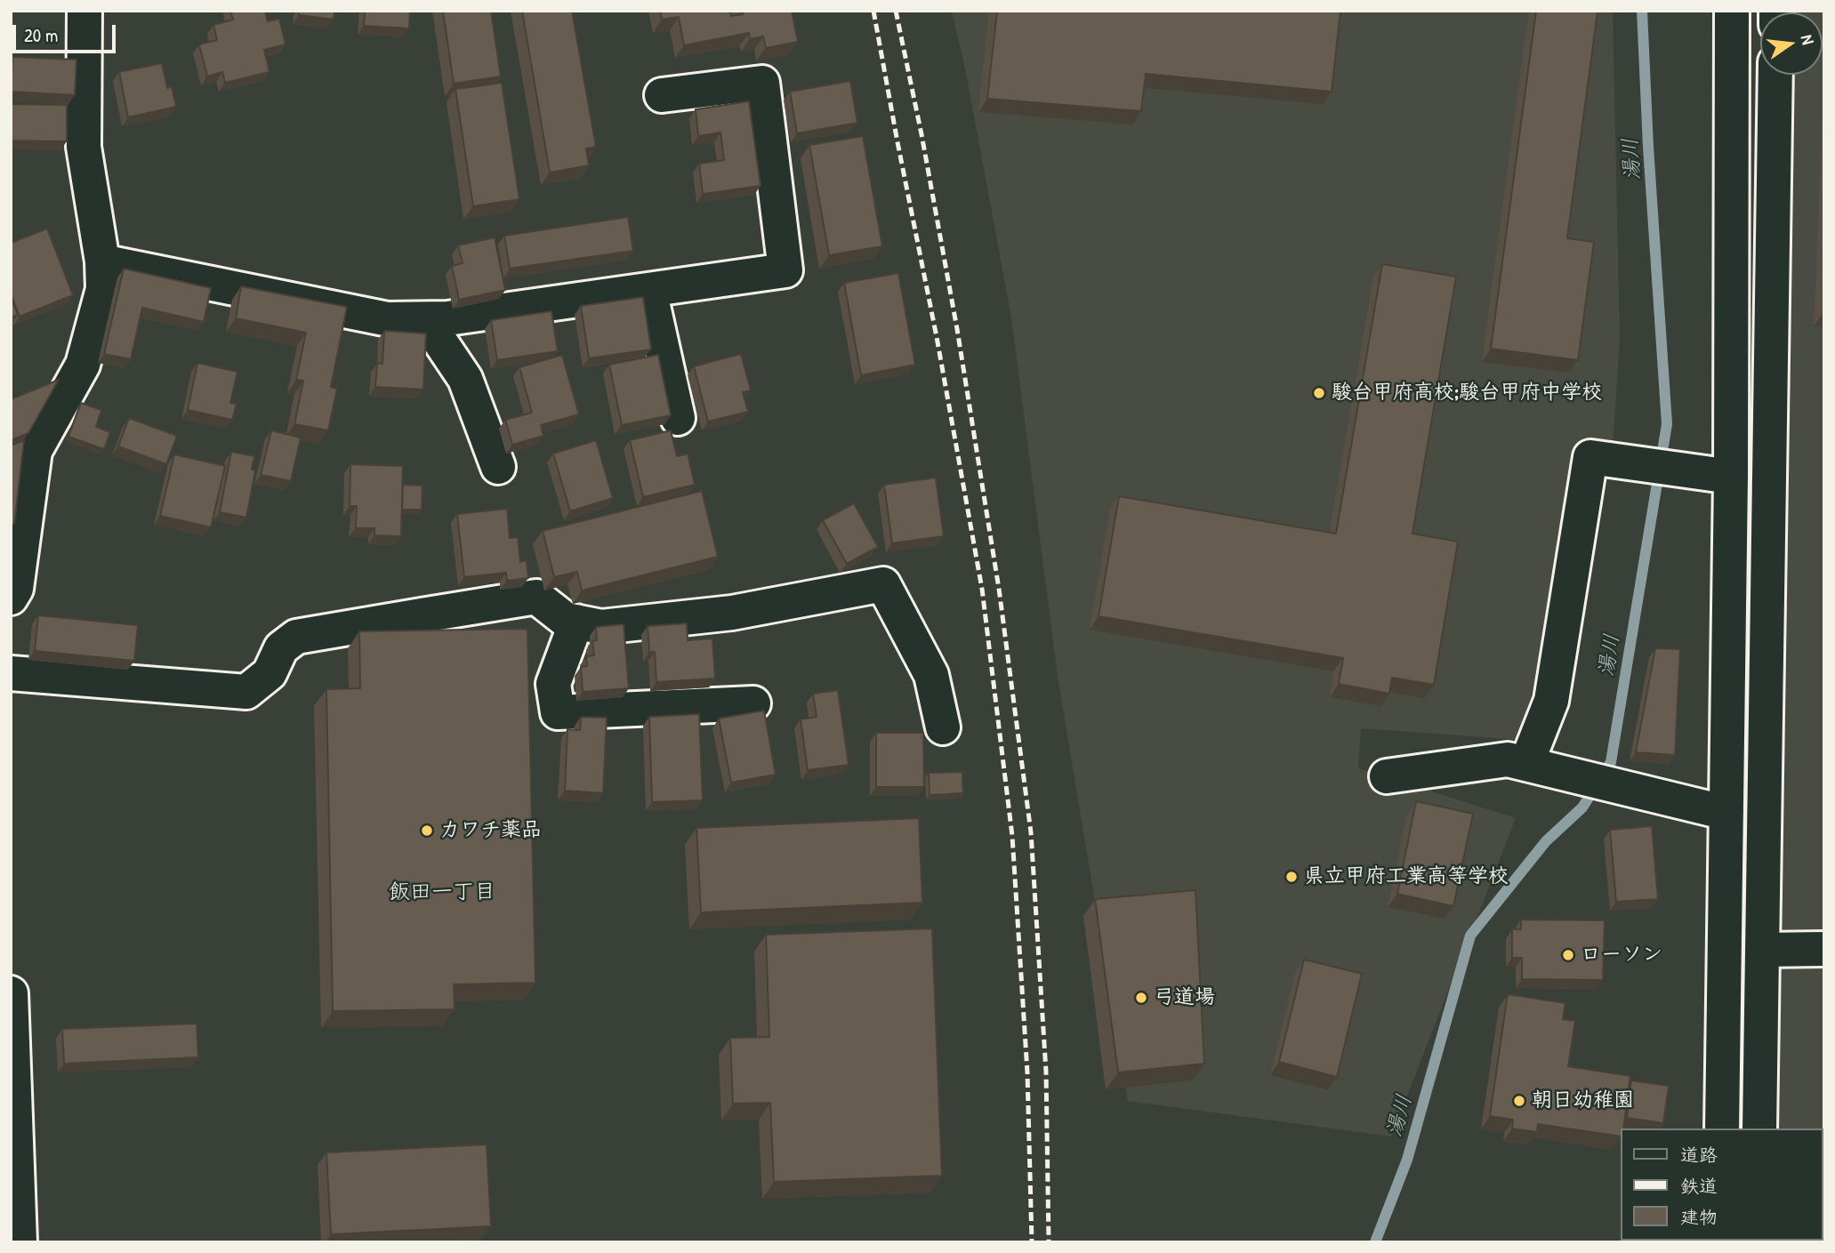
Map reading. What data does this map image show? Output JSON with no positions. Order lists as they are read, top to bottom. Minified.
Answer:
{"districts":["飯田一丁目"],"water":["湯川"],"places":["駿台甲府高校;駿台甲府中学校","カワチ薬品","県立甲府工業高等学校","ローソン","弓道場","朝日幼稚園"],"legend":["道路","鉄道","建物"],"scale_bar":"20 m","north":"right"}
